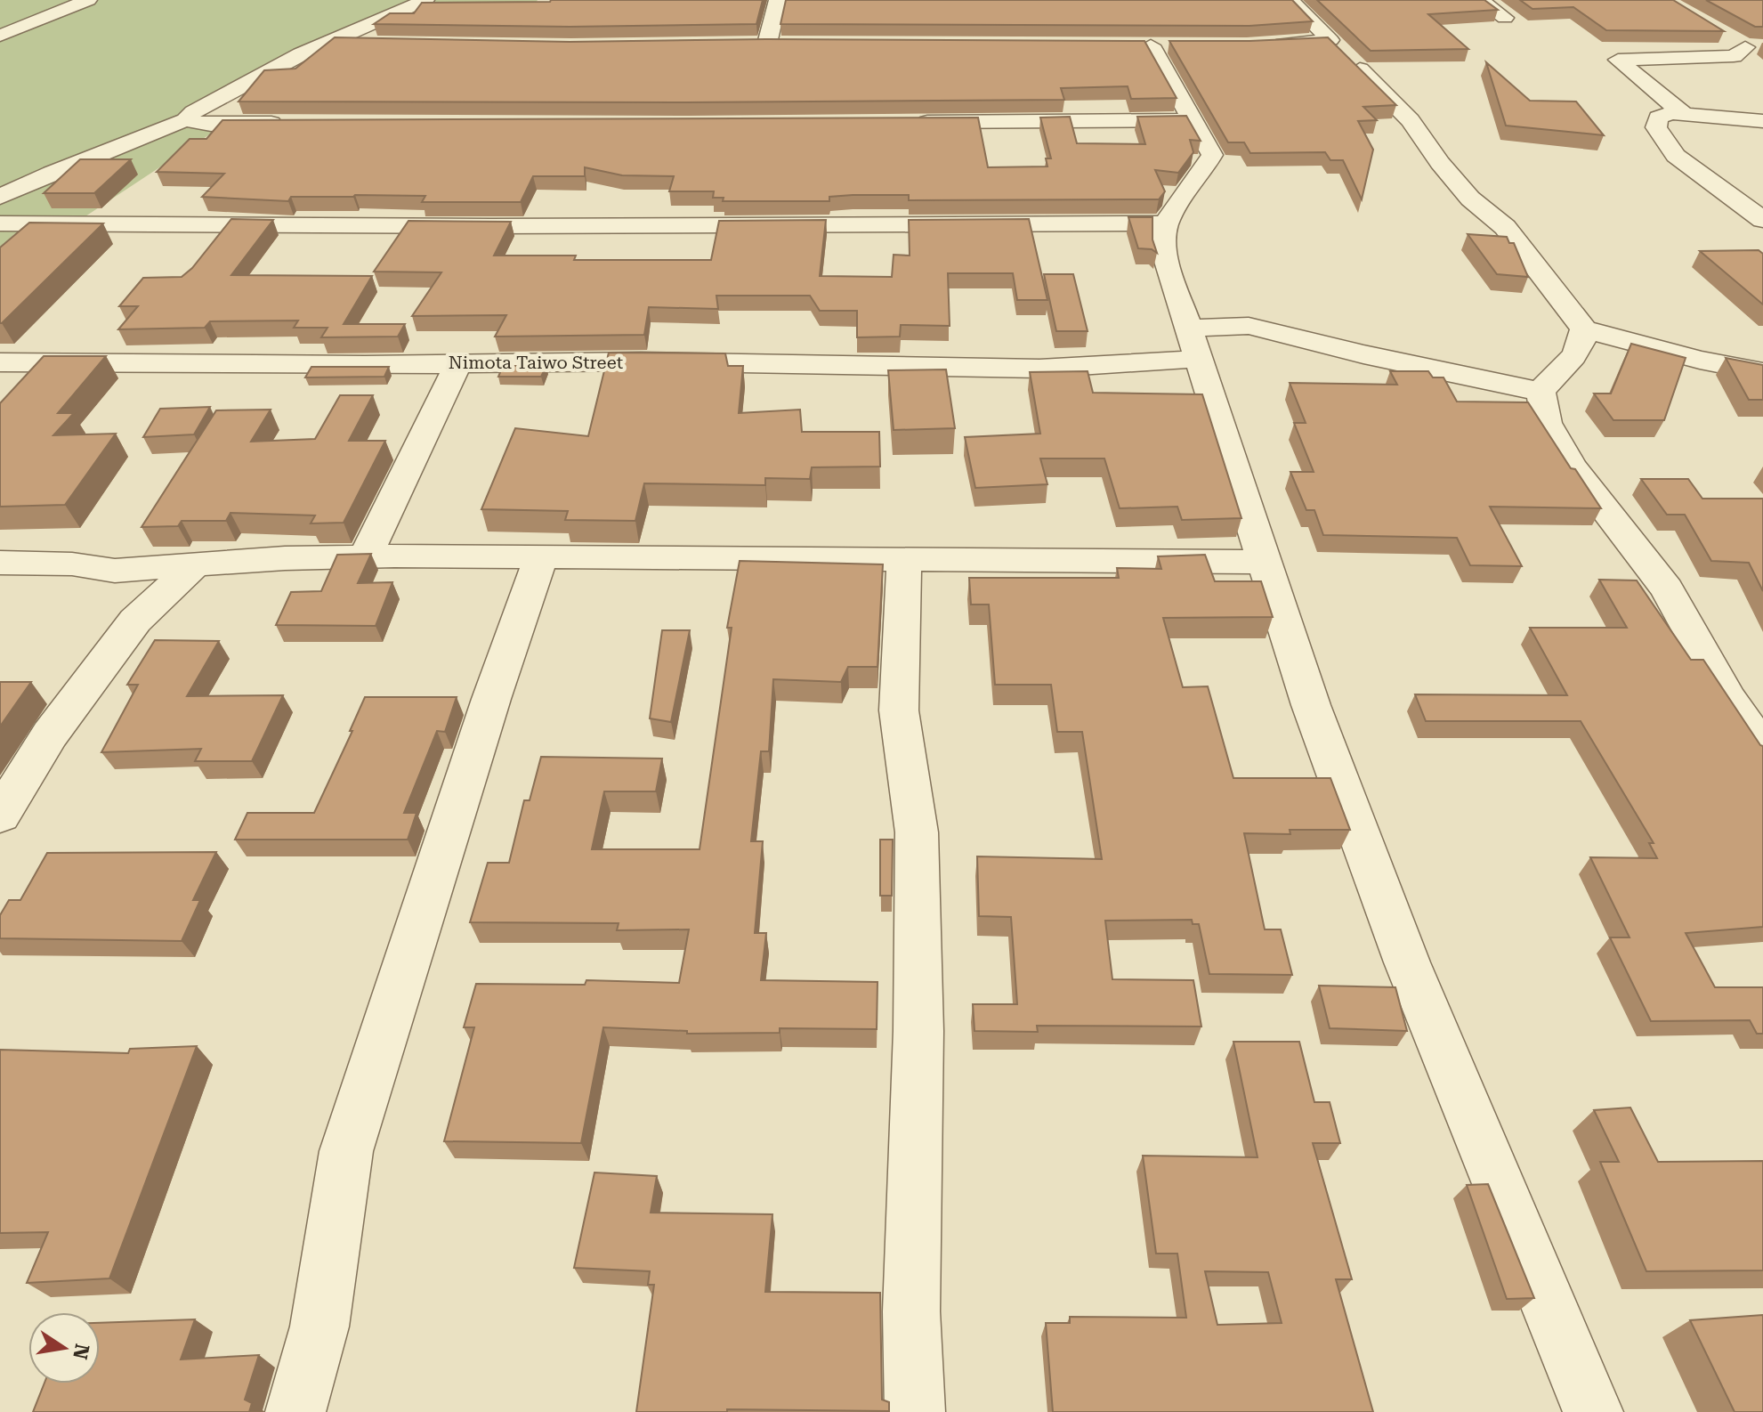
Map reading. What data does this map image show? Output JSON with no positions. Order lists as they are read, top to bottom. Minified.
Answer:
{"streets":{"street":["Nimota Taiwo Street"]},"north":"right"}
